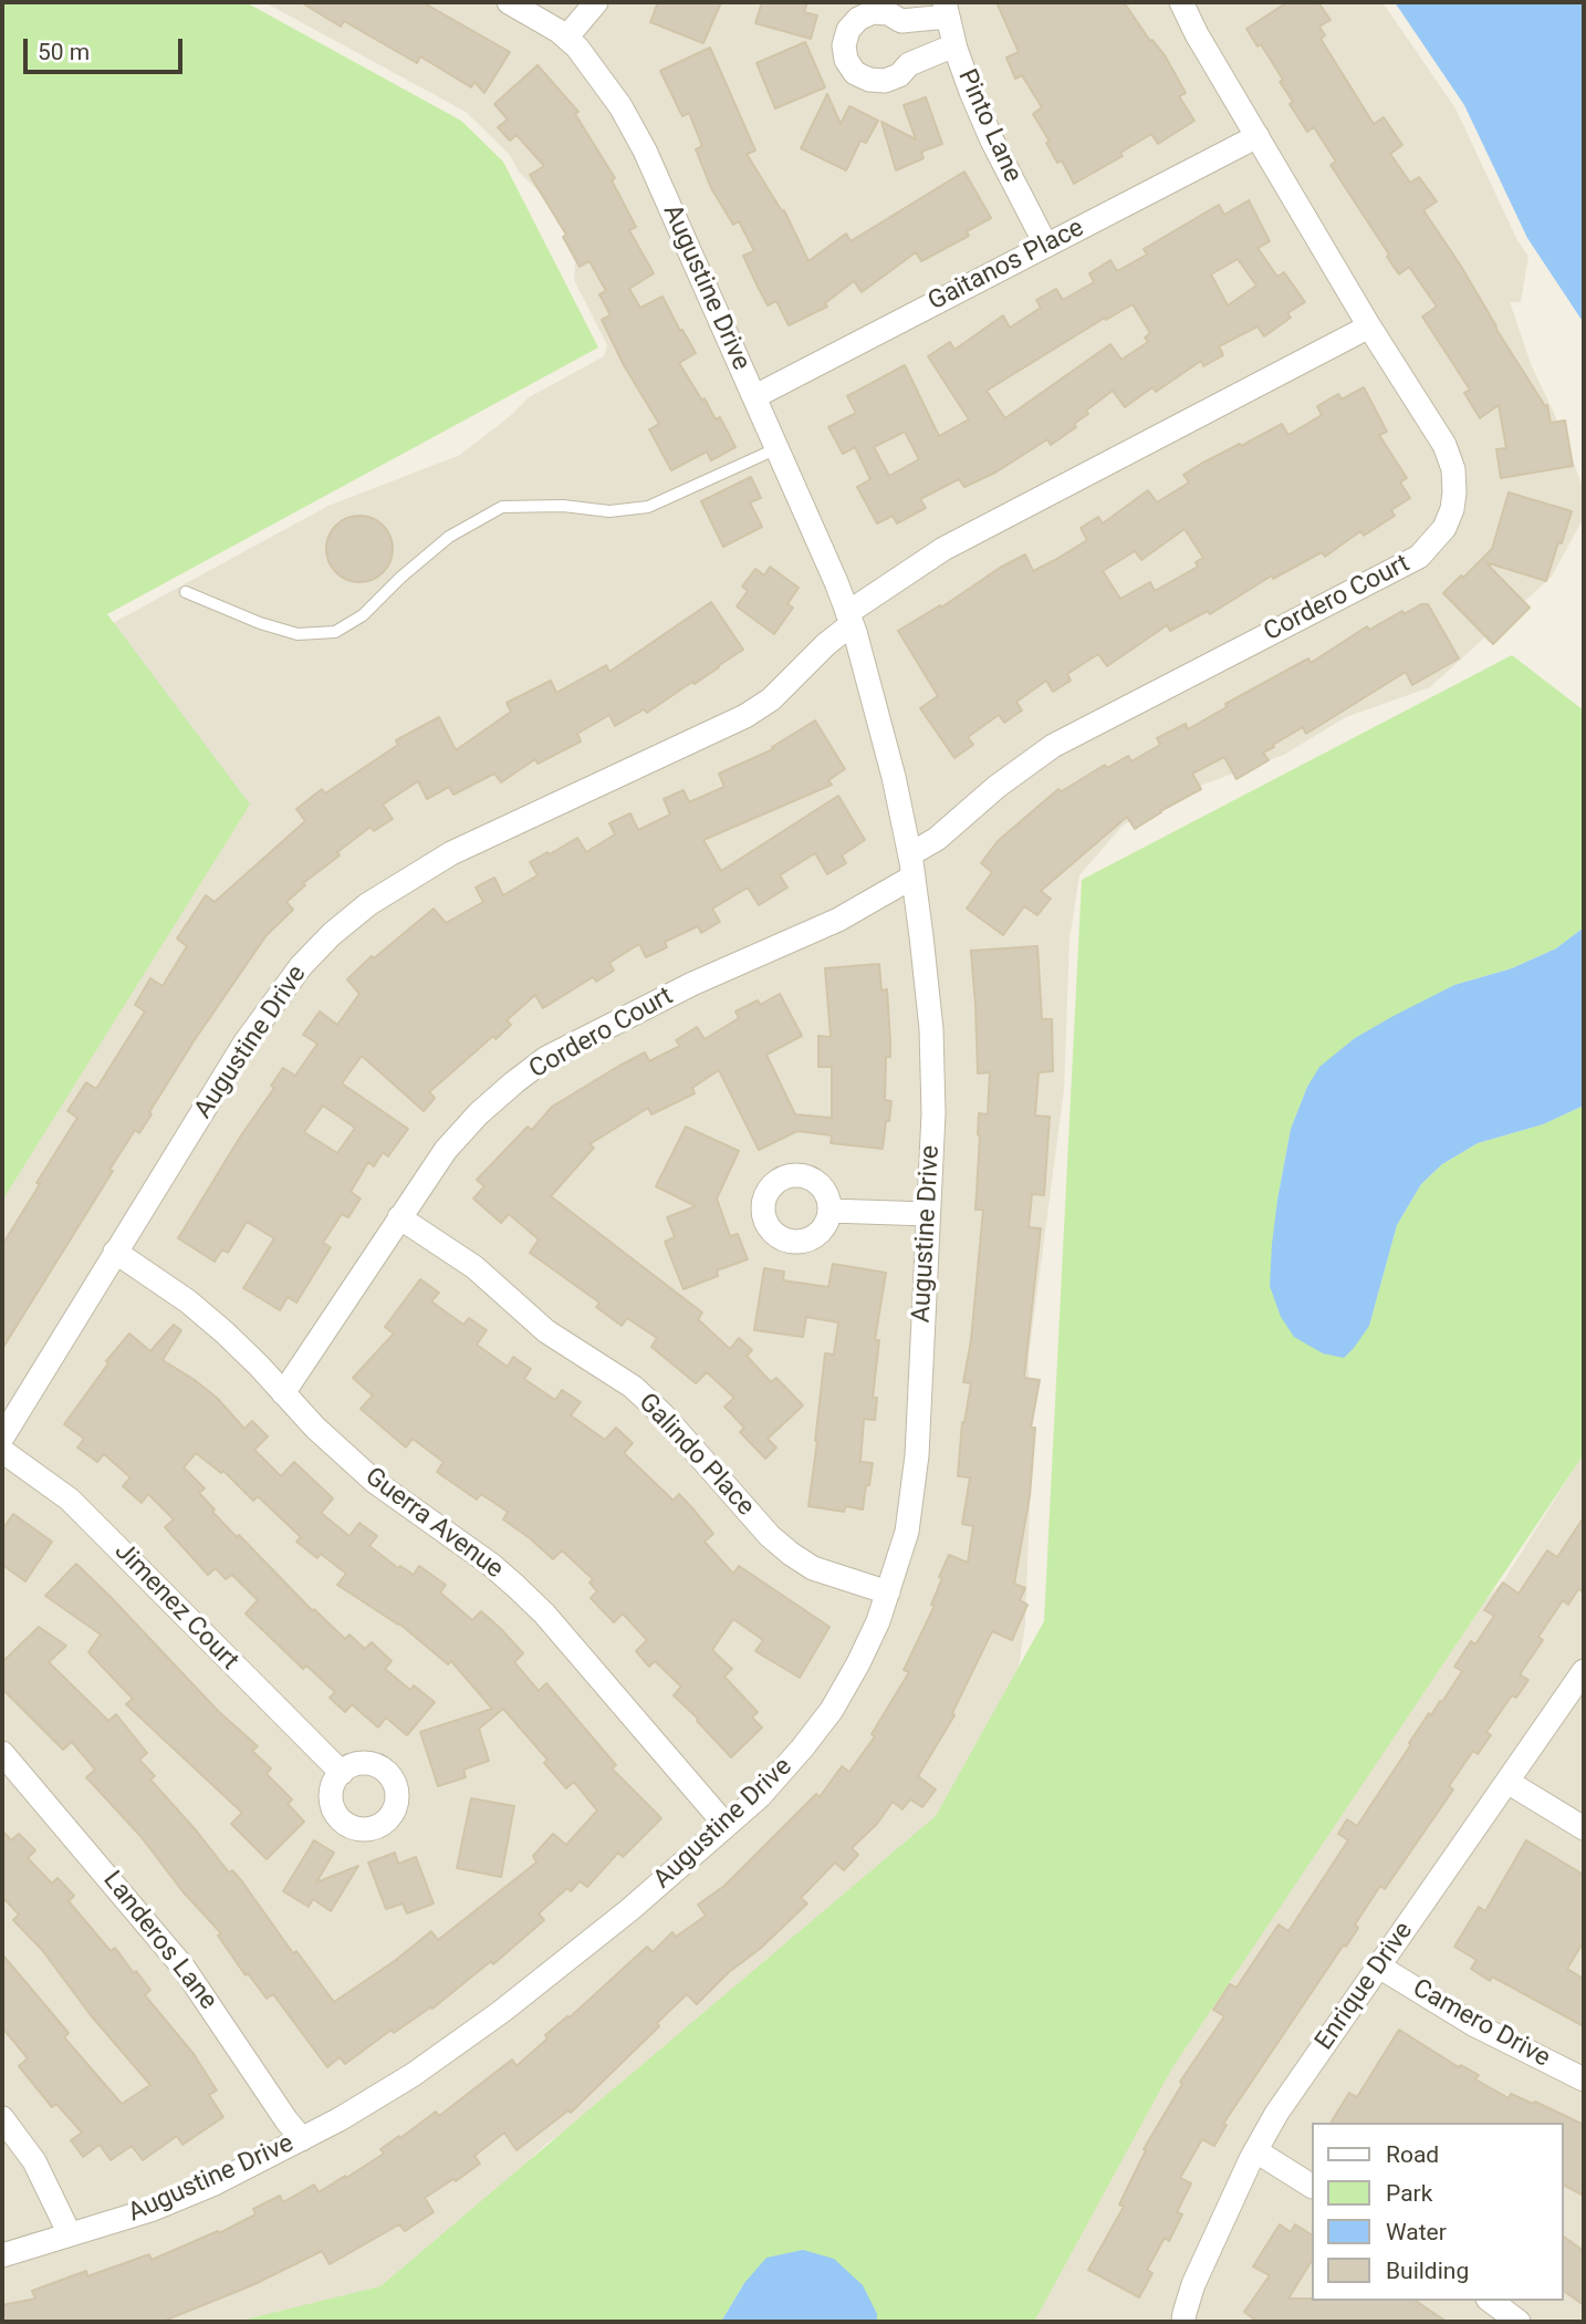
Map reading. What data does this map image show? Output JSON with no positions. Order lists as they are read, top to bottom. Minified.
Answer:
{"streets":{"street":["Pinto Lane","Gaitanos Place","Augustine Drive","Cordero Court","Galindo Place","Guerra Avenue","Jimenez Court","Landeros Lane","Enrique Drive","Camero Drive"]},"crossings":[["Pinto Lane","Gaitanos Place"],["Gaitanos Place","Augustine Drive"],["Gaitanos Place","Cordero Court"],["Augustine Drive","Cordero Court"],["Augustine Drive","Galindo Place"],["Augustine Drive","Guerra Avenue"],["Augustine Drive","Landeros Lane"],["Cordero Court","Galindo Place"],["Cordero Court","Guerra Avenue"],["Enrique Drive","Camero Drive"]],"legend":["Road","Park","Water","Building"],"scale_bar":"50 m"}
